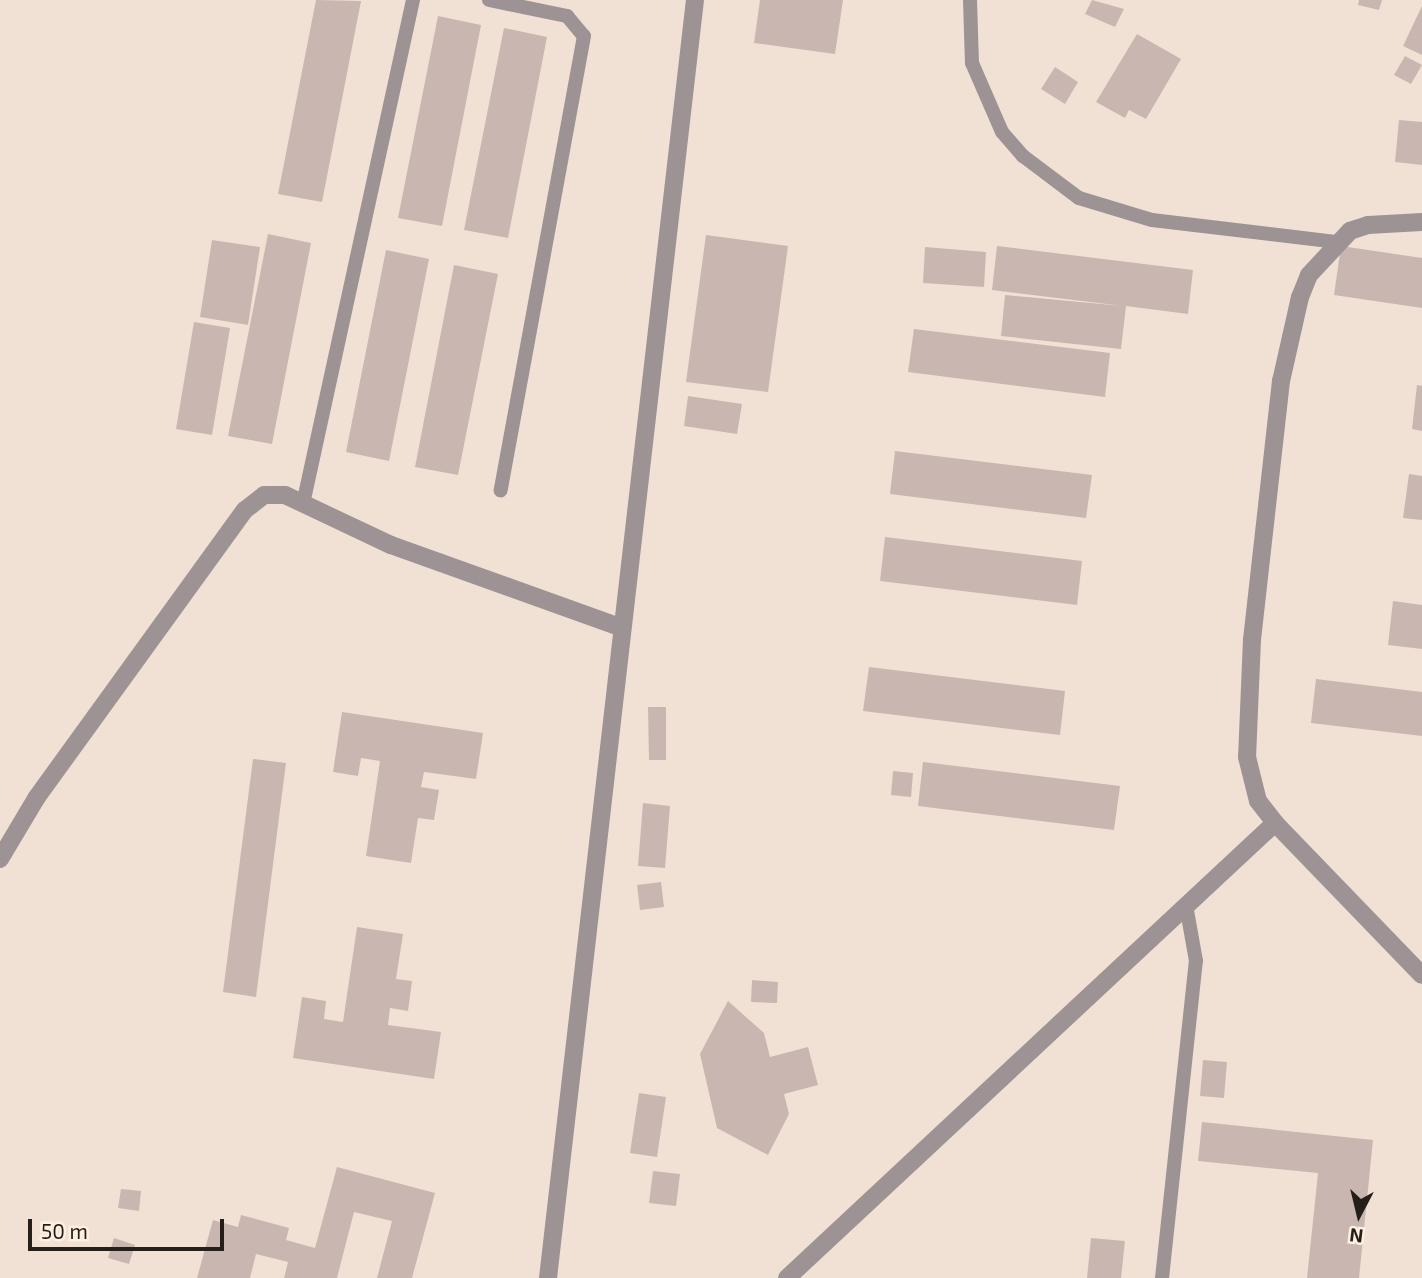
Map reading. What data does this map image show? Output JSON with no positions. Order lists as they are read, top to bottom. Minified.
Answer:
{"scale_bar":"50 m","north":"bottom"}
